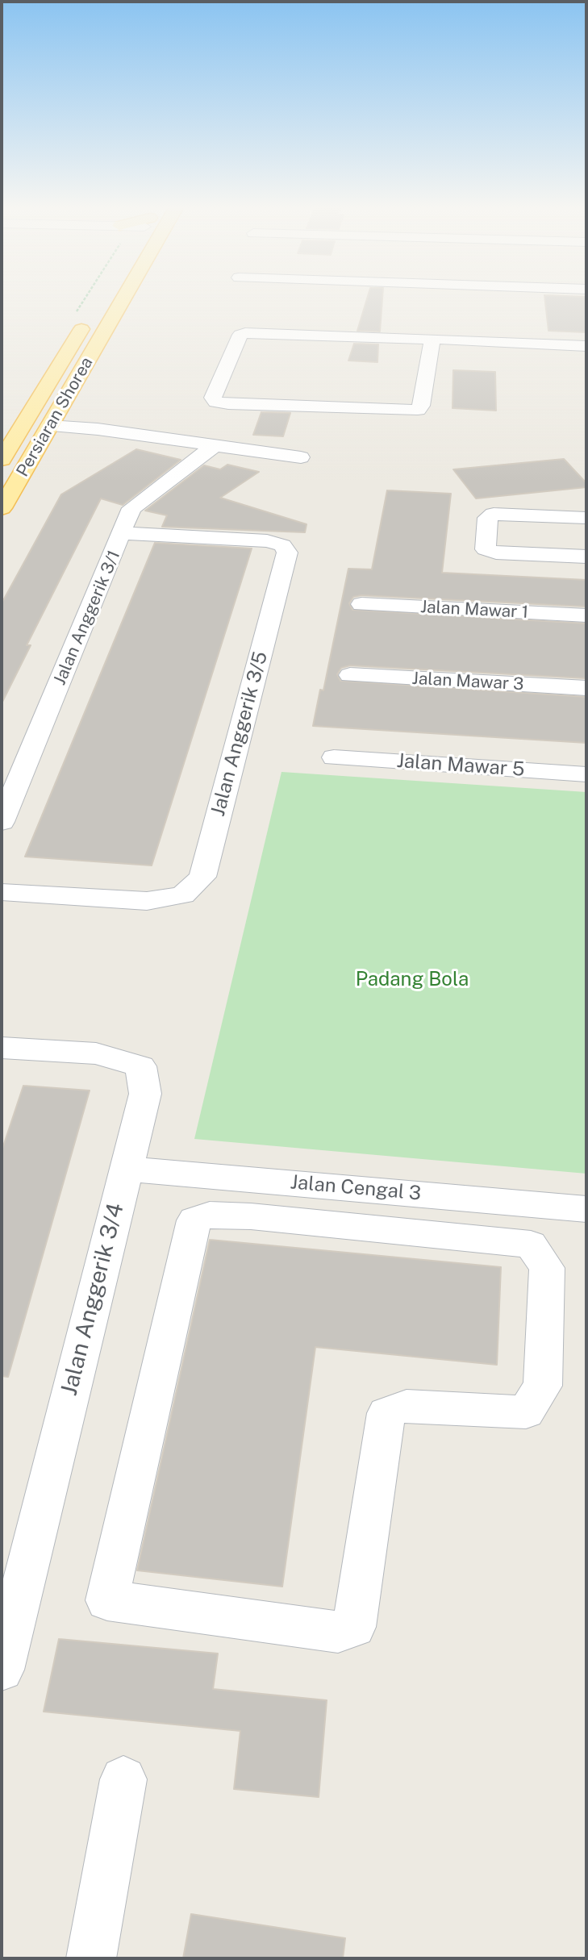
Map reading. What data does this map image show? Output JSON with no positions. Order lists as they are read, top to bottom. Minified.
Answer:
{"streets":{"main road":["Persiaran Shorea"],"street":["Jalan Mawar 1","Jalan Anggerik 3/1","Jalan Mawar 3","Jalan Anggerik 3/5","Jalan Mawar 5","Jalan Cengal 3","Jalan Anggerik 3/4"]},"crossings":[["Jalan Anggerik 3/1","Jalan Anggerik 3/5"],["Jalan Cengal 3","Jalan Anggerik 3/4"]],"parks":["Padang Bola"]}
